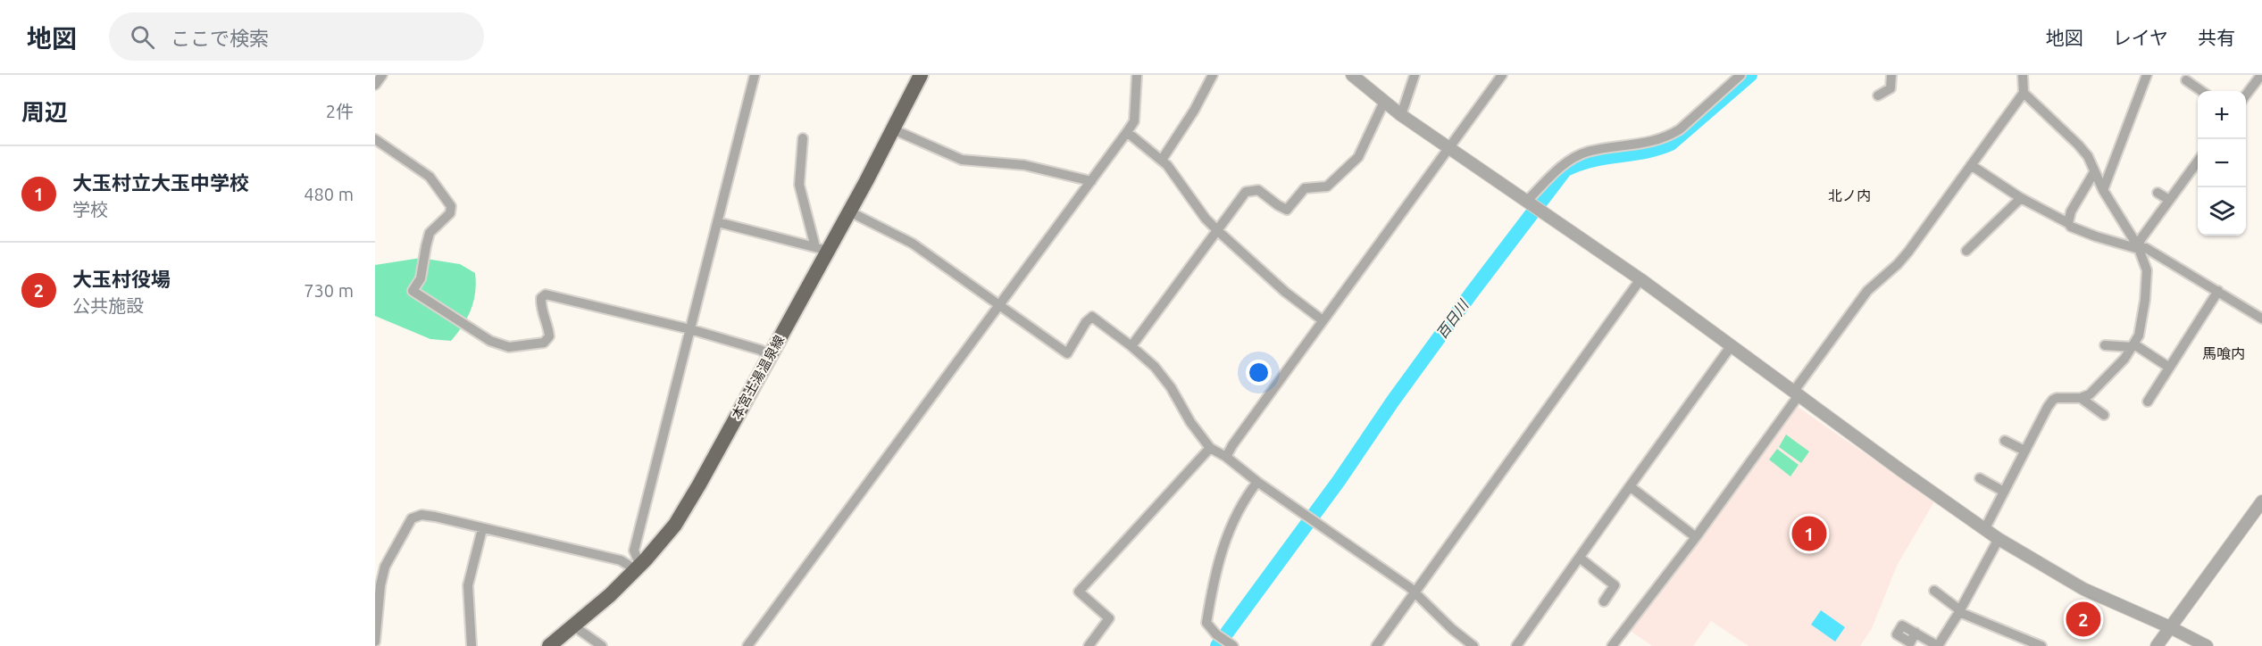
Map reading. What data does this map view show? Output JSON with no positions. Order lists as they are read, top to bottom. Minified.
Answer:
{"streets":{"main road":["本宮土湯温泉線"]},"districts":["北ノ内","馬喰内"],"water":["百日川"],"page":{"header":"地図","search":"ここで検索","nav":["地図","レイヤ","共有"],"heading":["周辺","2件"],"map_buttons":["+","−"],"list":[{"mark":"1","name":"大玉村立大玉中学校","note":"学校","value":"480 m"},{"mark":"2","name":"大玉村役場","note":"公共施設","value":"730 m"}],"pins":["1","2"]}}
